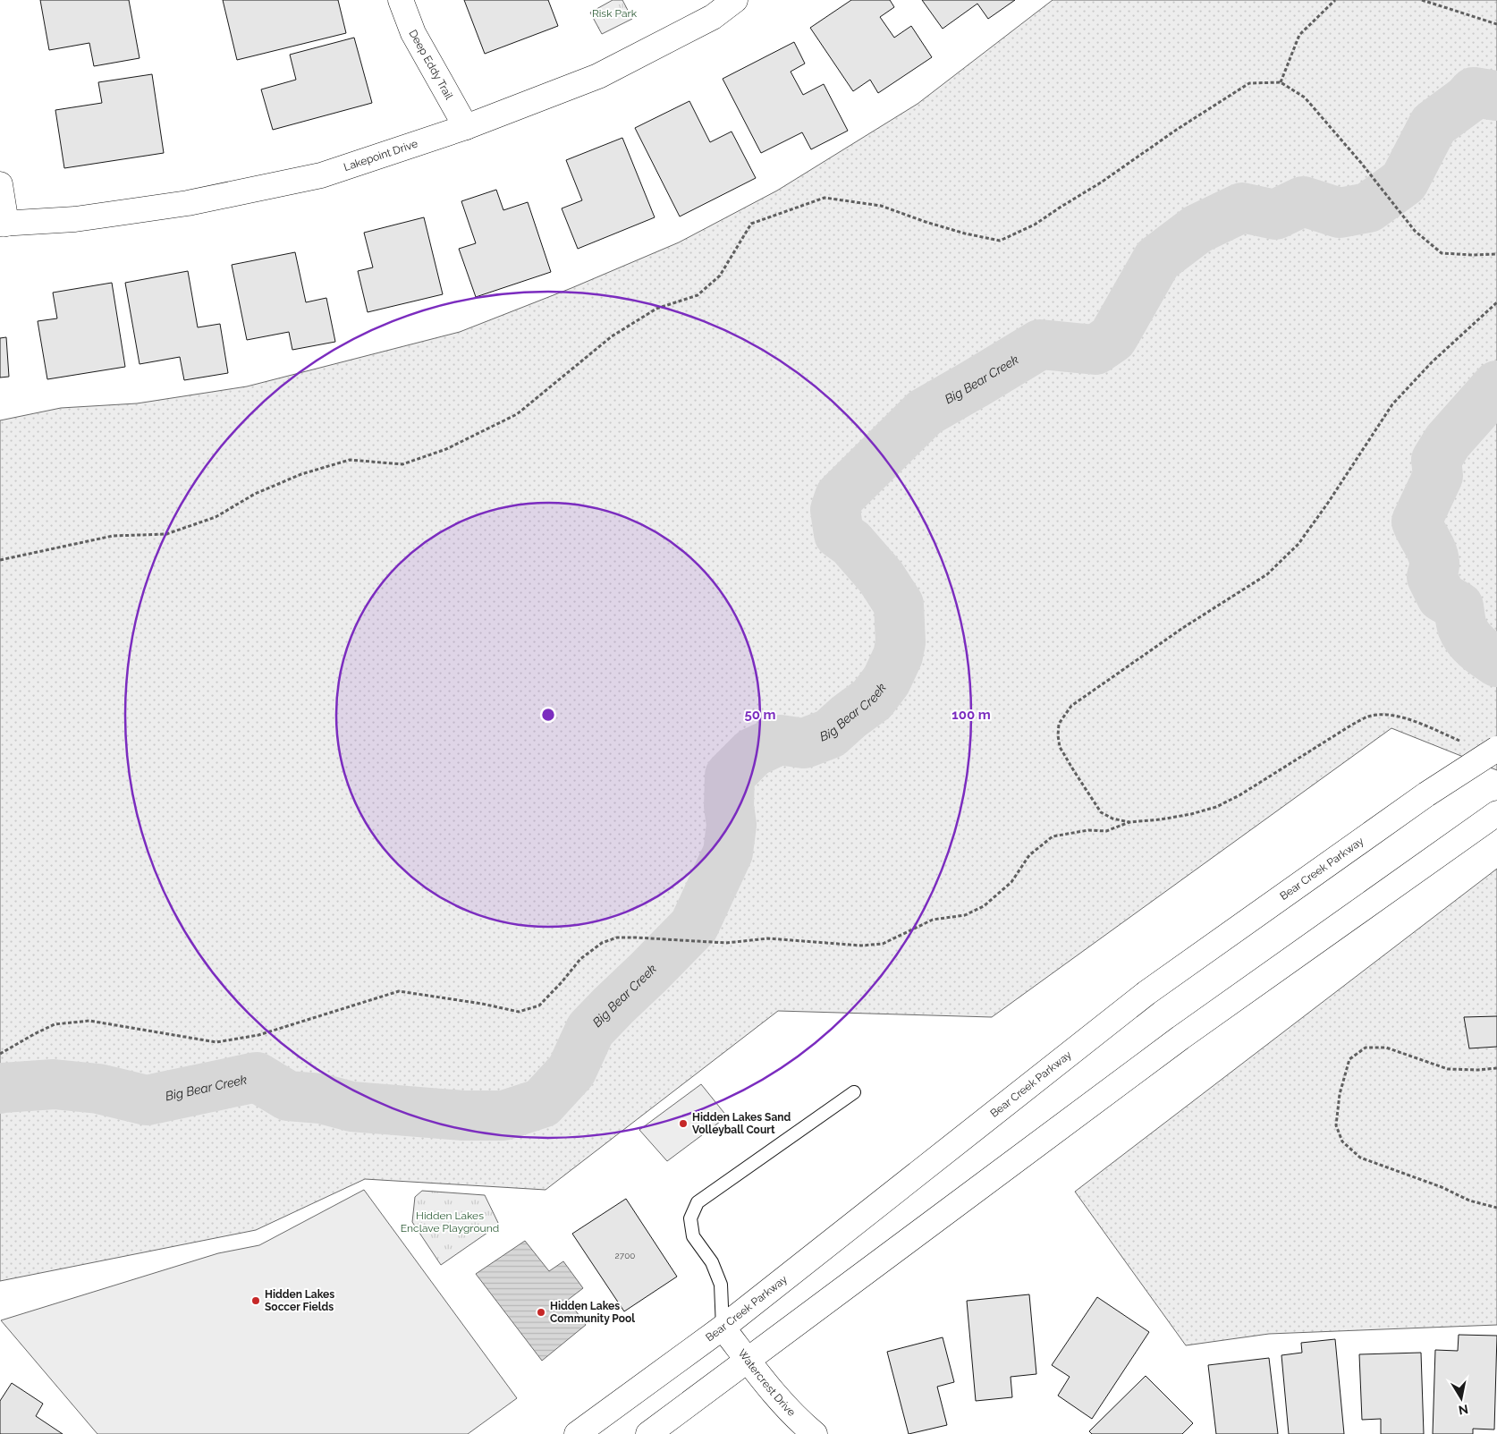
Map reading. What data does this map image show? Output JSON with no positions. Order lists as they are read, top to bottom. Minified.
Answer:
{"streets":{"main road":["Deep Eddy Trail","Lakepoint Drive","Bear Creek Parkway","Watercrest Drive"]},"crossings":[["Deep Eddy Trail","Lakepoint Drive"],["Bear Creek Parkway","Watercrest Drive"]],"water":["Big Bear Creek"],"parks":["Risk Park","Hidden Lakes Enclave Playground"],"places":["Hidden Lakes Sand Volleyball Court","Hidden Lakes Soccer Fields","Hidden Lakes Community Pool"],"house_numbers":["2700"],"north":"bottom","rings":["50 m","100 m"]}
